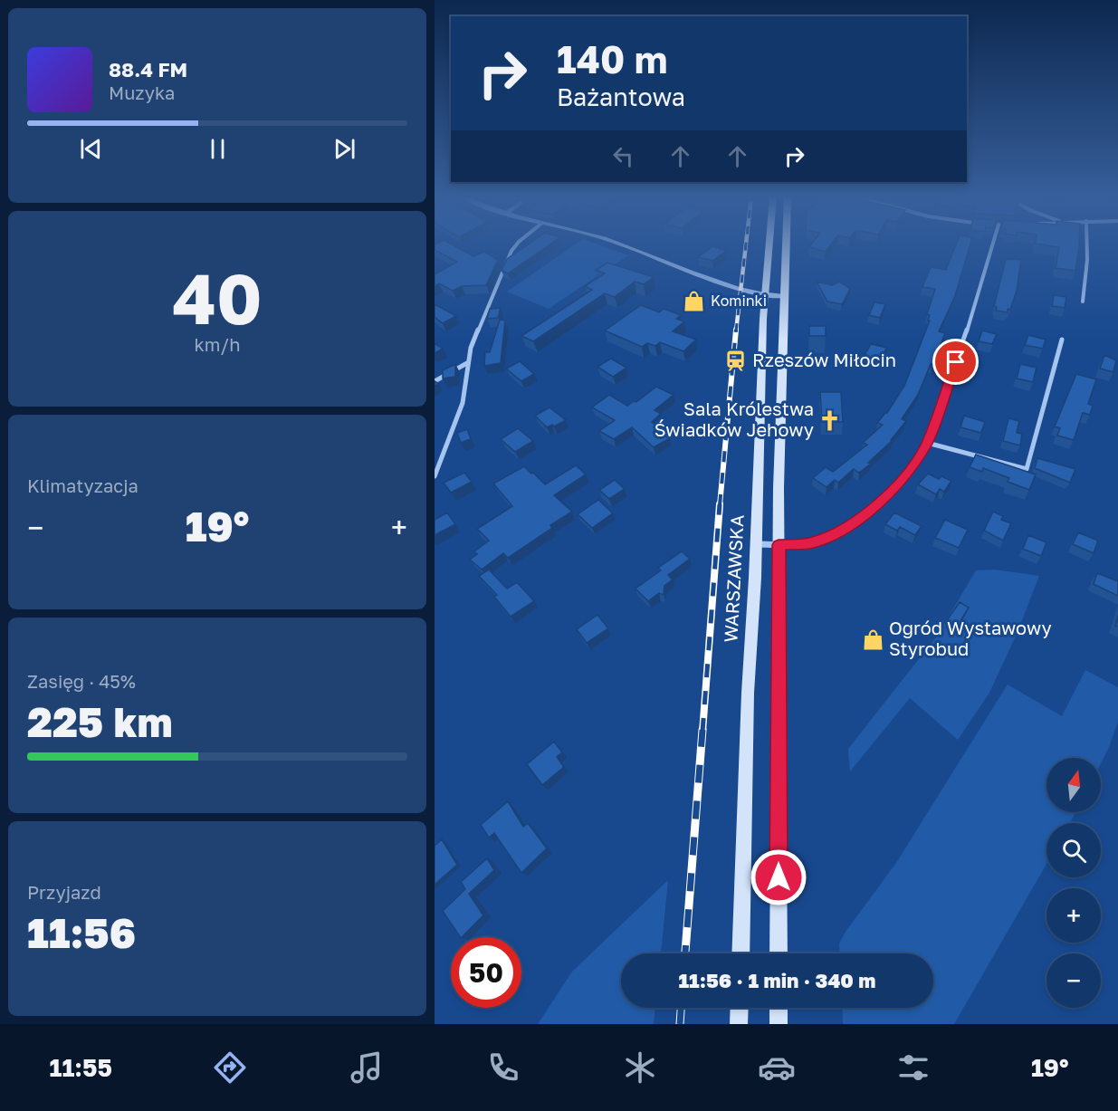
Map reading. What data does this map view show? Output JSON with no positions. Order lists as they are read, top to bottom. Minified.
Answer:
{"streets":{"main road":["WARSZAWSKA"]},"places":{"shop":["Kominki","Ogród Wystawowy Styrobud"],"station":["Rzeszów Miłocin"],"church":["Sala Królestwa Świadków Jehowy"]},"north":"top","page":{"turn":["140 m","Bażantowa"],"song":["88.4 FM","Muzyka"],"tile":[["40","km/h"],"Klimatyzacja",["Zasięg · 45%","225 km"],["Przyjazd","11:56"]],"heat":["−","19°","+"],"map_buttons":["+","−"],"limit":"50","trip":"11:56 · 1 min · 340 m","tabs":["11:55","19°"]}}
